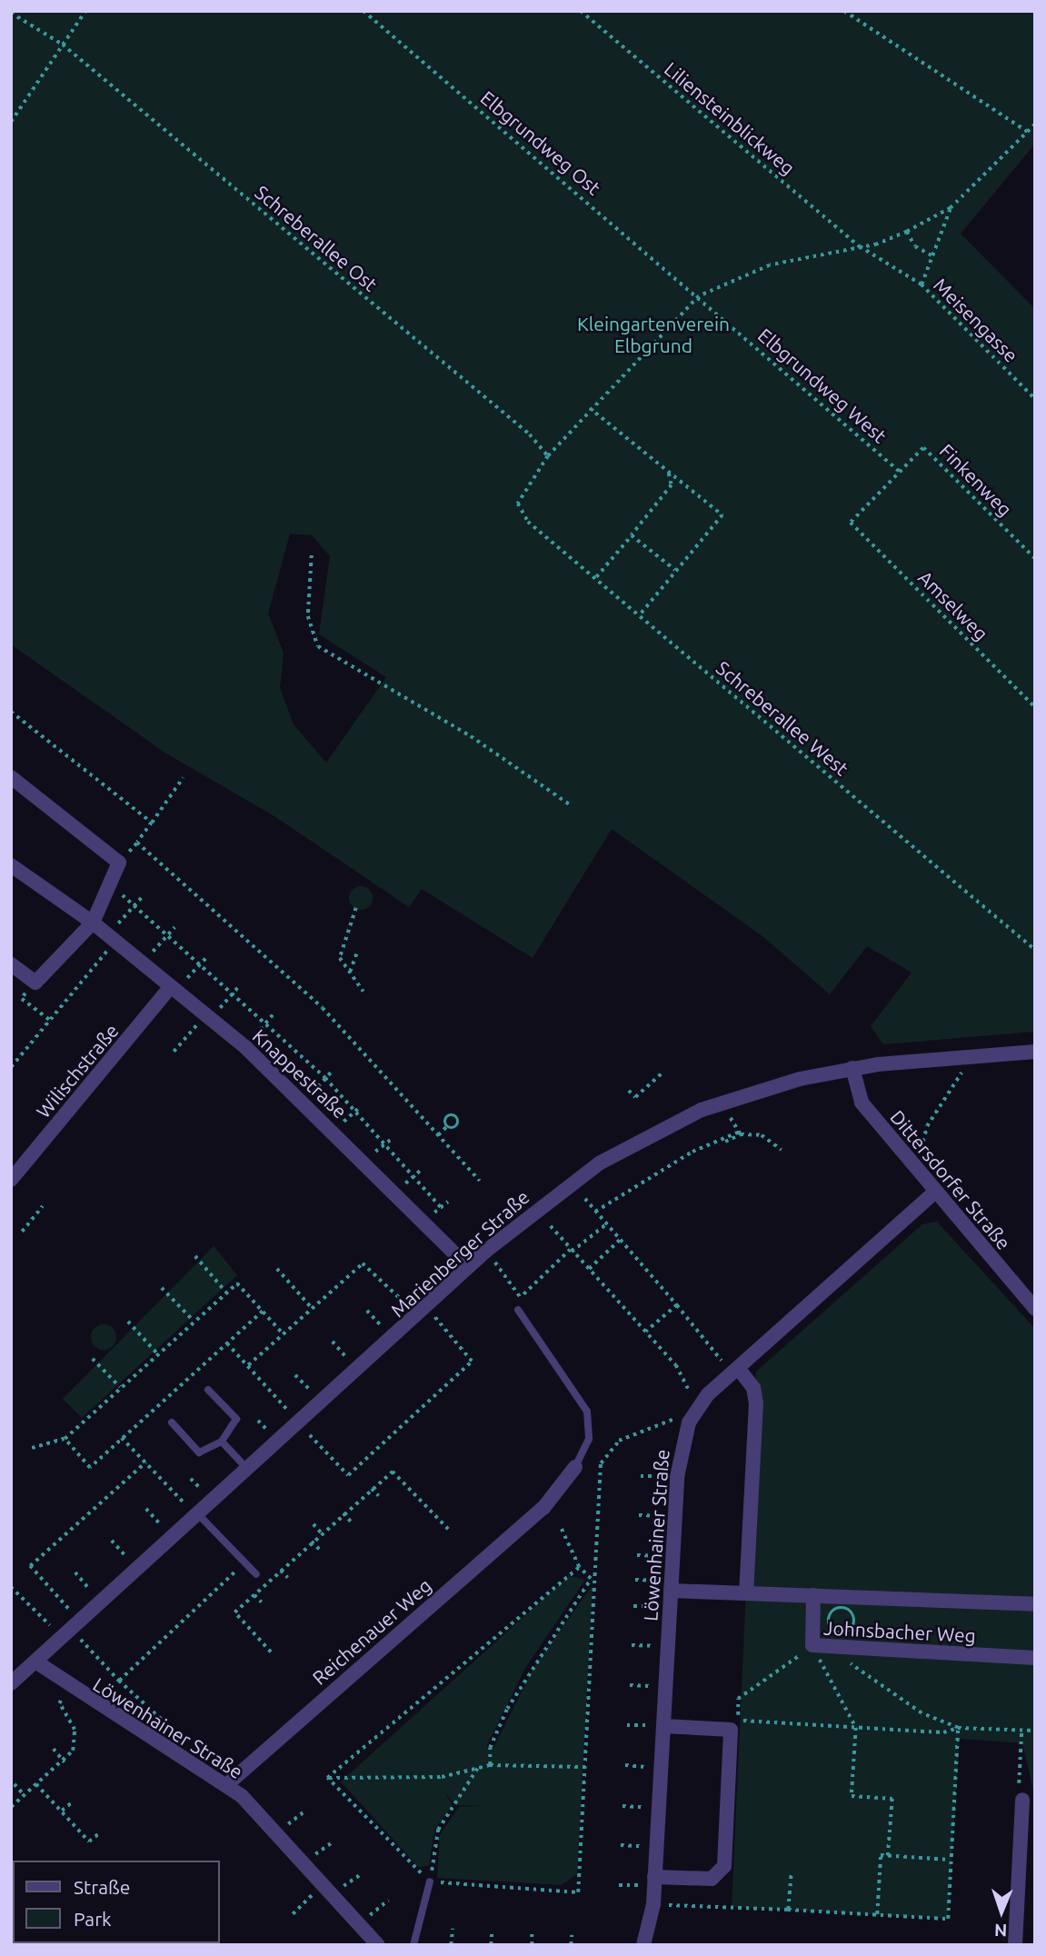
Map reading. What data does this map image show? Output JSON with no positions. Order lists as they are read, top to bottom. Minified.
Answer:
{"streets":{"street":["Wilischstraße","Knappestraße","Dittersdorfer Straße","Marienberger Straße","Löwenhainer Straße","Reichenauer Weg","Johnsbacher Weg"],"path":["Liliensteinblickweg","Elbgrundweg Ost","Schreberallee Ost","Meisengasse","Elbgrundweg West","Finkenweg","Amselweg","Schreberallee West"]},"crossings":[["Liliensteinblickweg","Meisengasse"],["Elbgrundweg Ost","Elbgrundweg West"],["Schreberallee Ost","Schreberallee West"],["Elbgrundweg West","Finkenweg"],["Elbgrundweg West","Amselweg"],["Finkenweg","Amselweg"],["Wilischstraße","Knappestraße"],["Knappestraße","Marienberger Straße"],["Dittersdorfer Straße","Marienberger Straße"],["Dittersdorfer Straße","Löwenhainer Straße"],["Marienberger Straße","Löwenhainer Straße"],["Löwenhainer Straße","Reichenauer Weg"],["Löwenhainer Straße","Johnsbacher Weg"]],"parks":["Kleingartenverein Elbgrund"],"legend":["Straße","Park"],"north":"bottom"}
